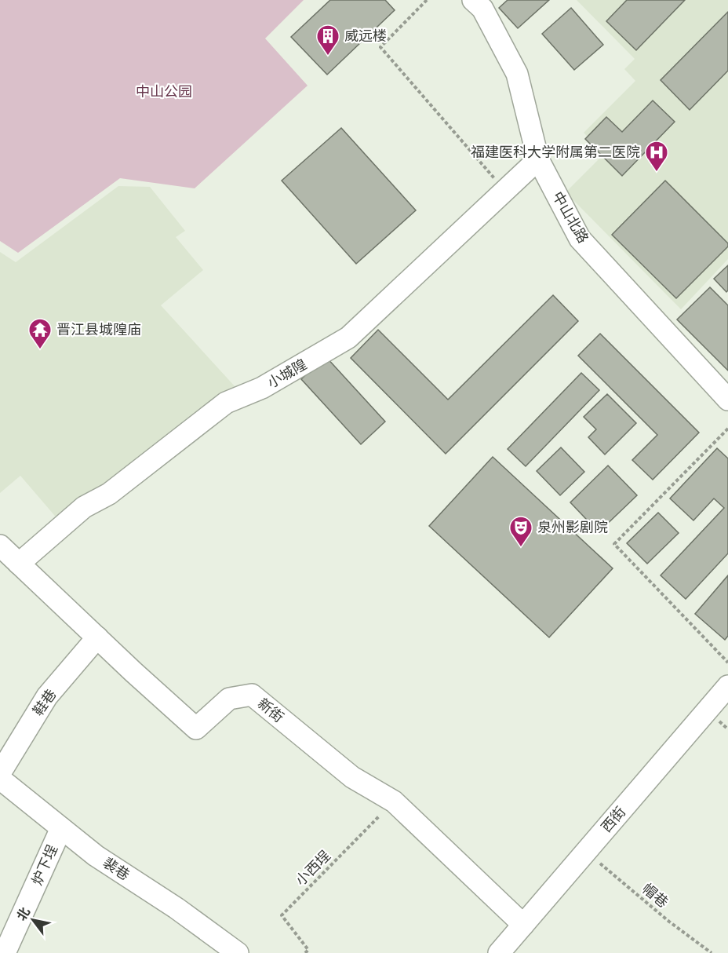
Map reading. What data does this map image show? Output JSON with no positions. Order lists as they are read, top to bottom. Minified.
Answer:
{"streets":{"street":["中山北路","小城隍","鞋巷","新街","西街","炉下埕","裴巷"],"path":["小西埕","帽巷"]},"crossings":[["中山北路","小城隍"],["小城隍","新街"],["鞋巷","新街"],["新街","西街"],["新街","小西埕"],["西街","帽巷"],["炉下埕","裴巷"]],"parks":["中山公园"],"places":{"building":["威远楼"],"hospital":["福建医科大学附属第二医院"],"temple":["晋江县城隍庙"],"theatre":["泉州影剧院"]},"north":"top left"}
